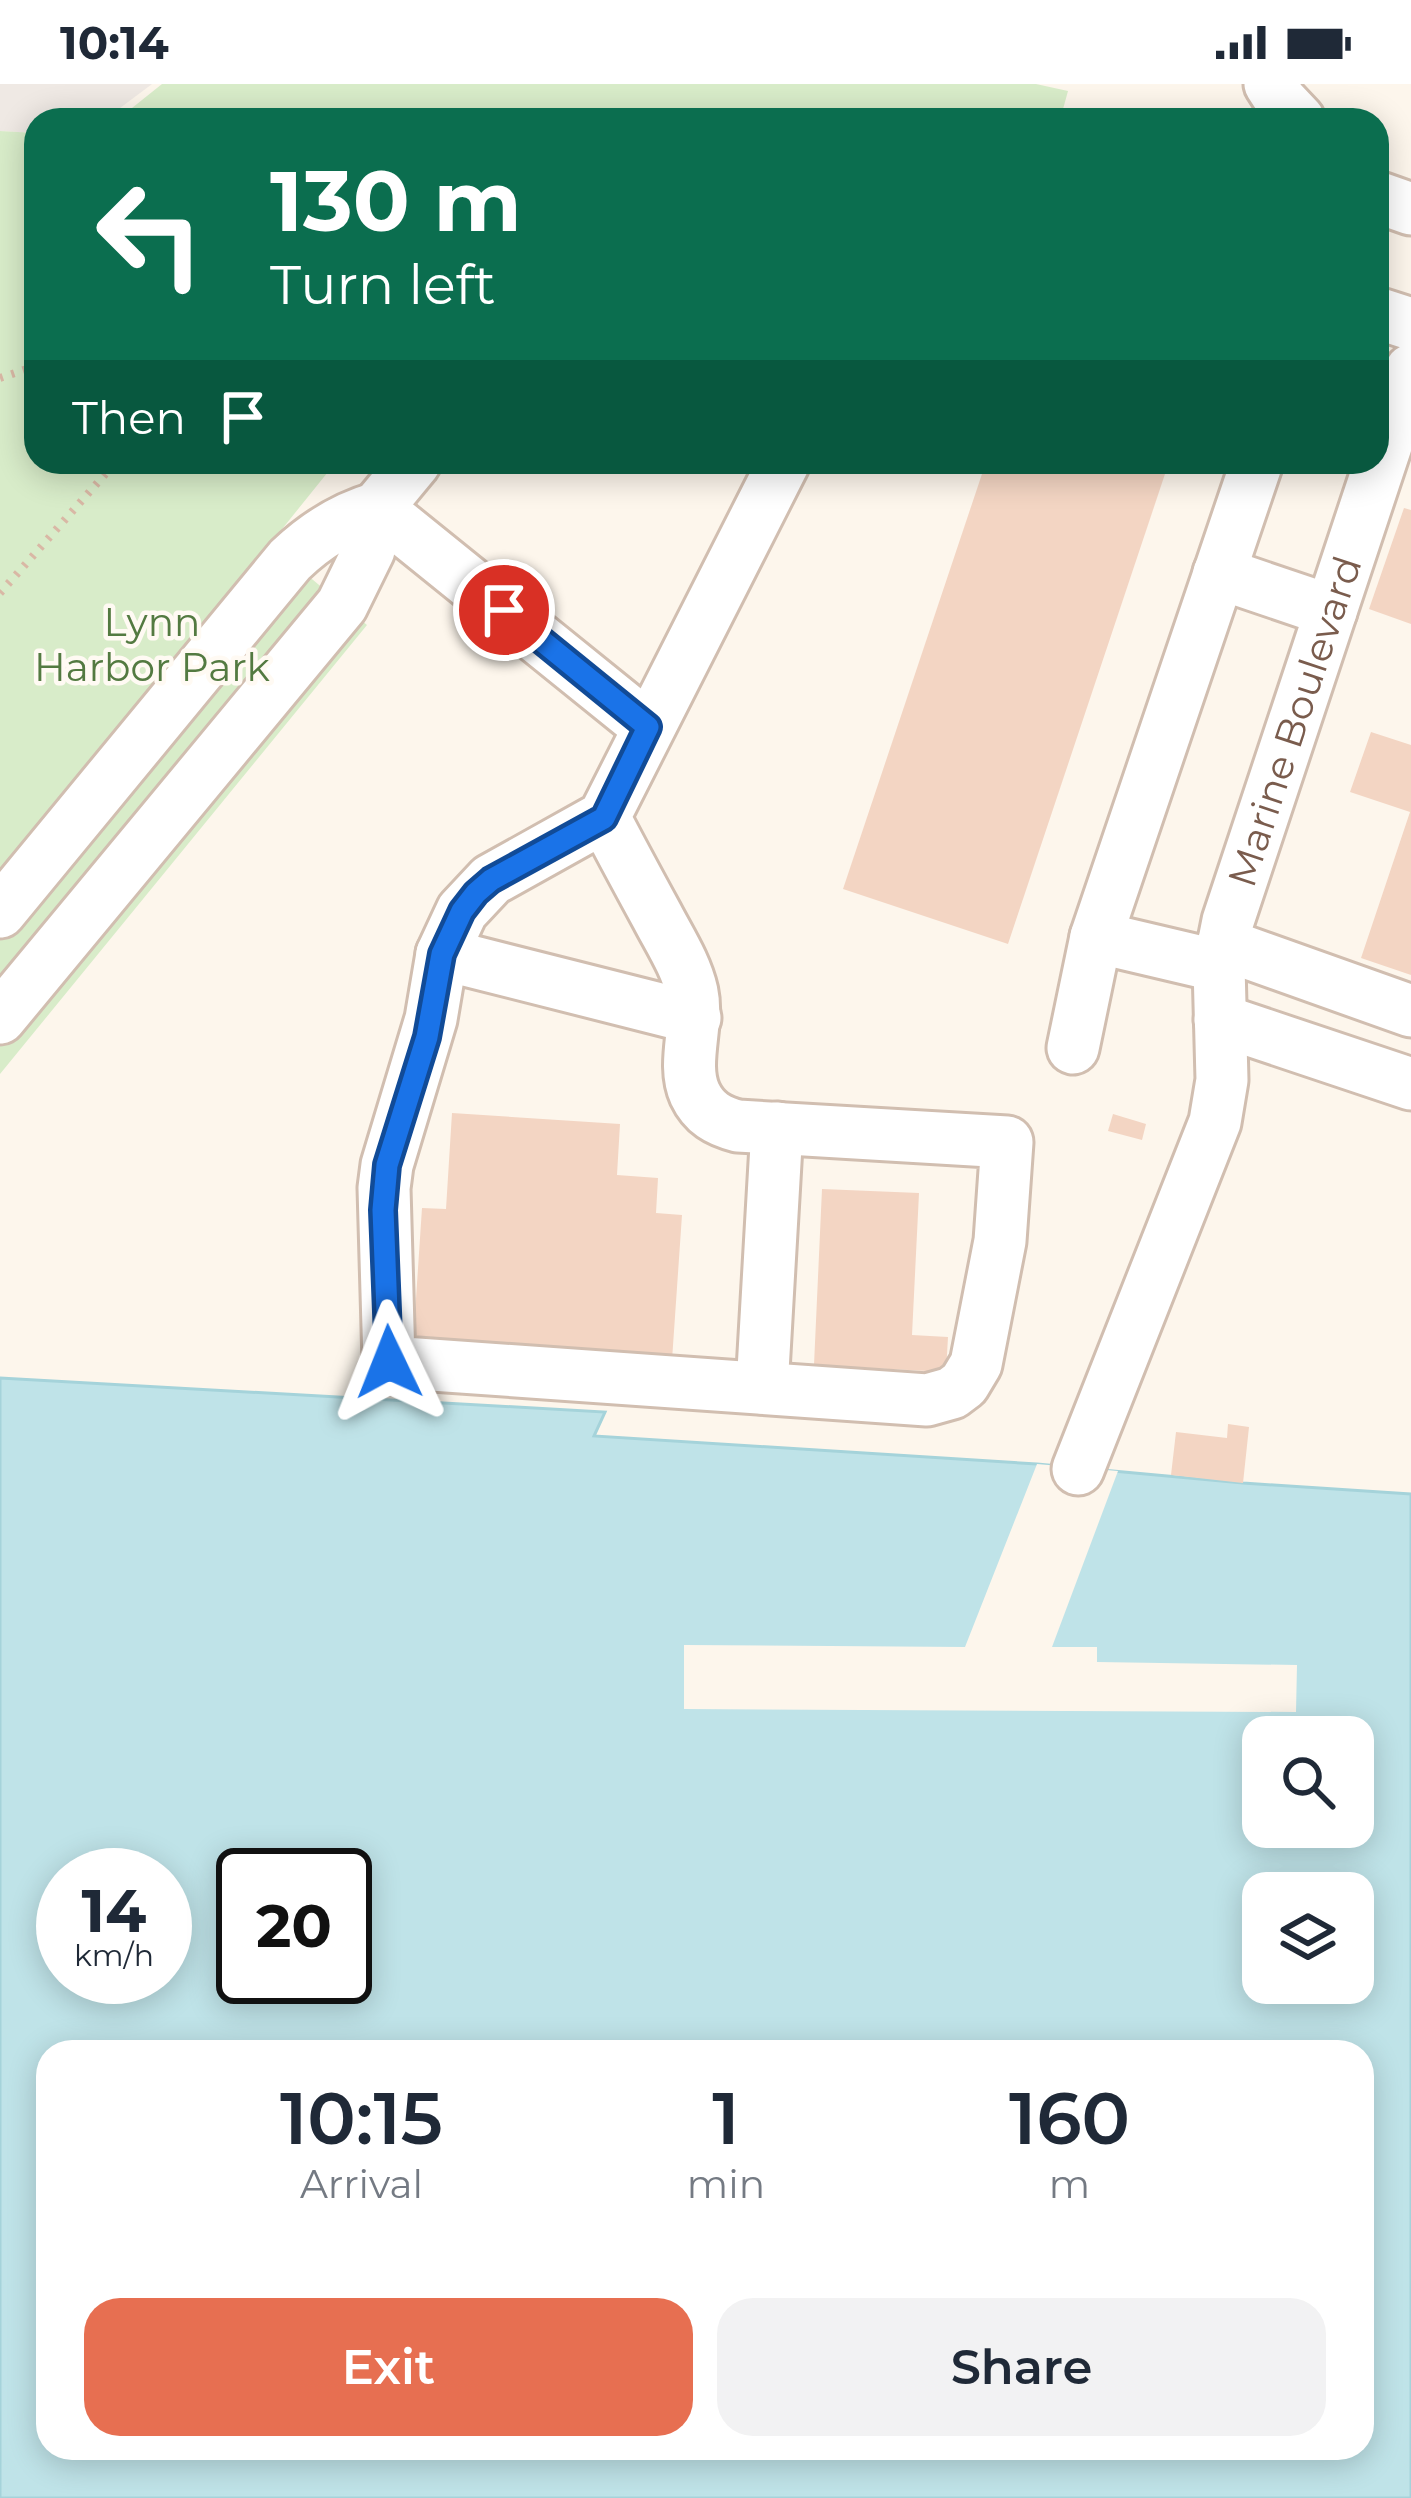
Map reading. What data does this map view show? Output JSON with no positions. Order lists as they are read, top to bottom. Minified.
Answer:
{"streets":{"street":["Marine Boulevard"]},"parks":["Lynn Harbor Park"],"page":{"status":"10:14","turn":["130 m","Turn left"],"then":"Then","speed":"14 km/h","limit":"20","eta":["10:15","Arrival","1","min","160","m"],"buttons":["Exit","Share"]}}
